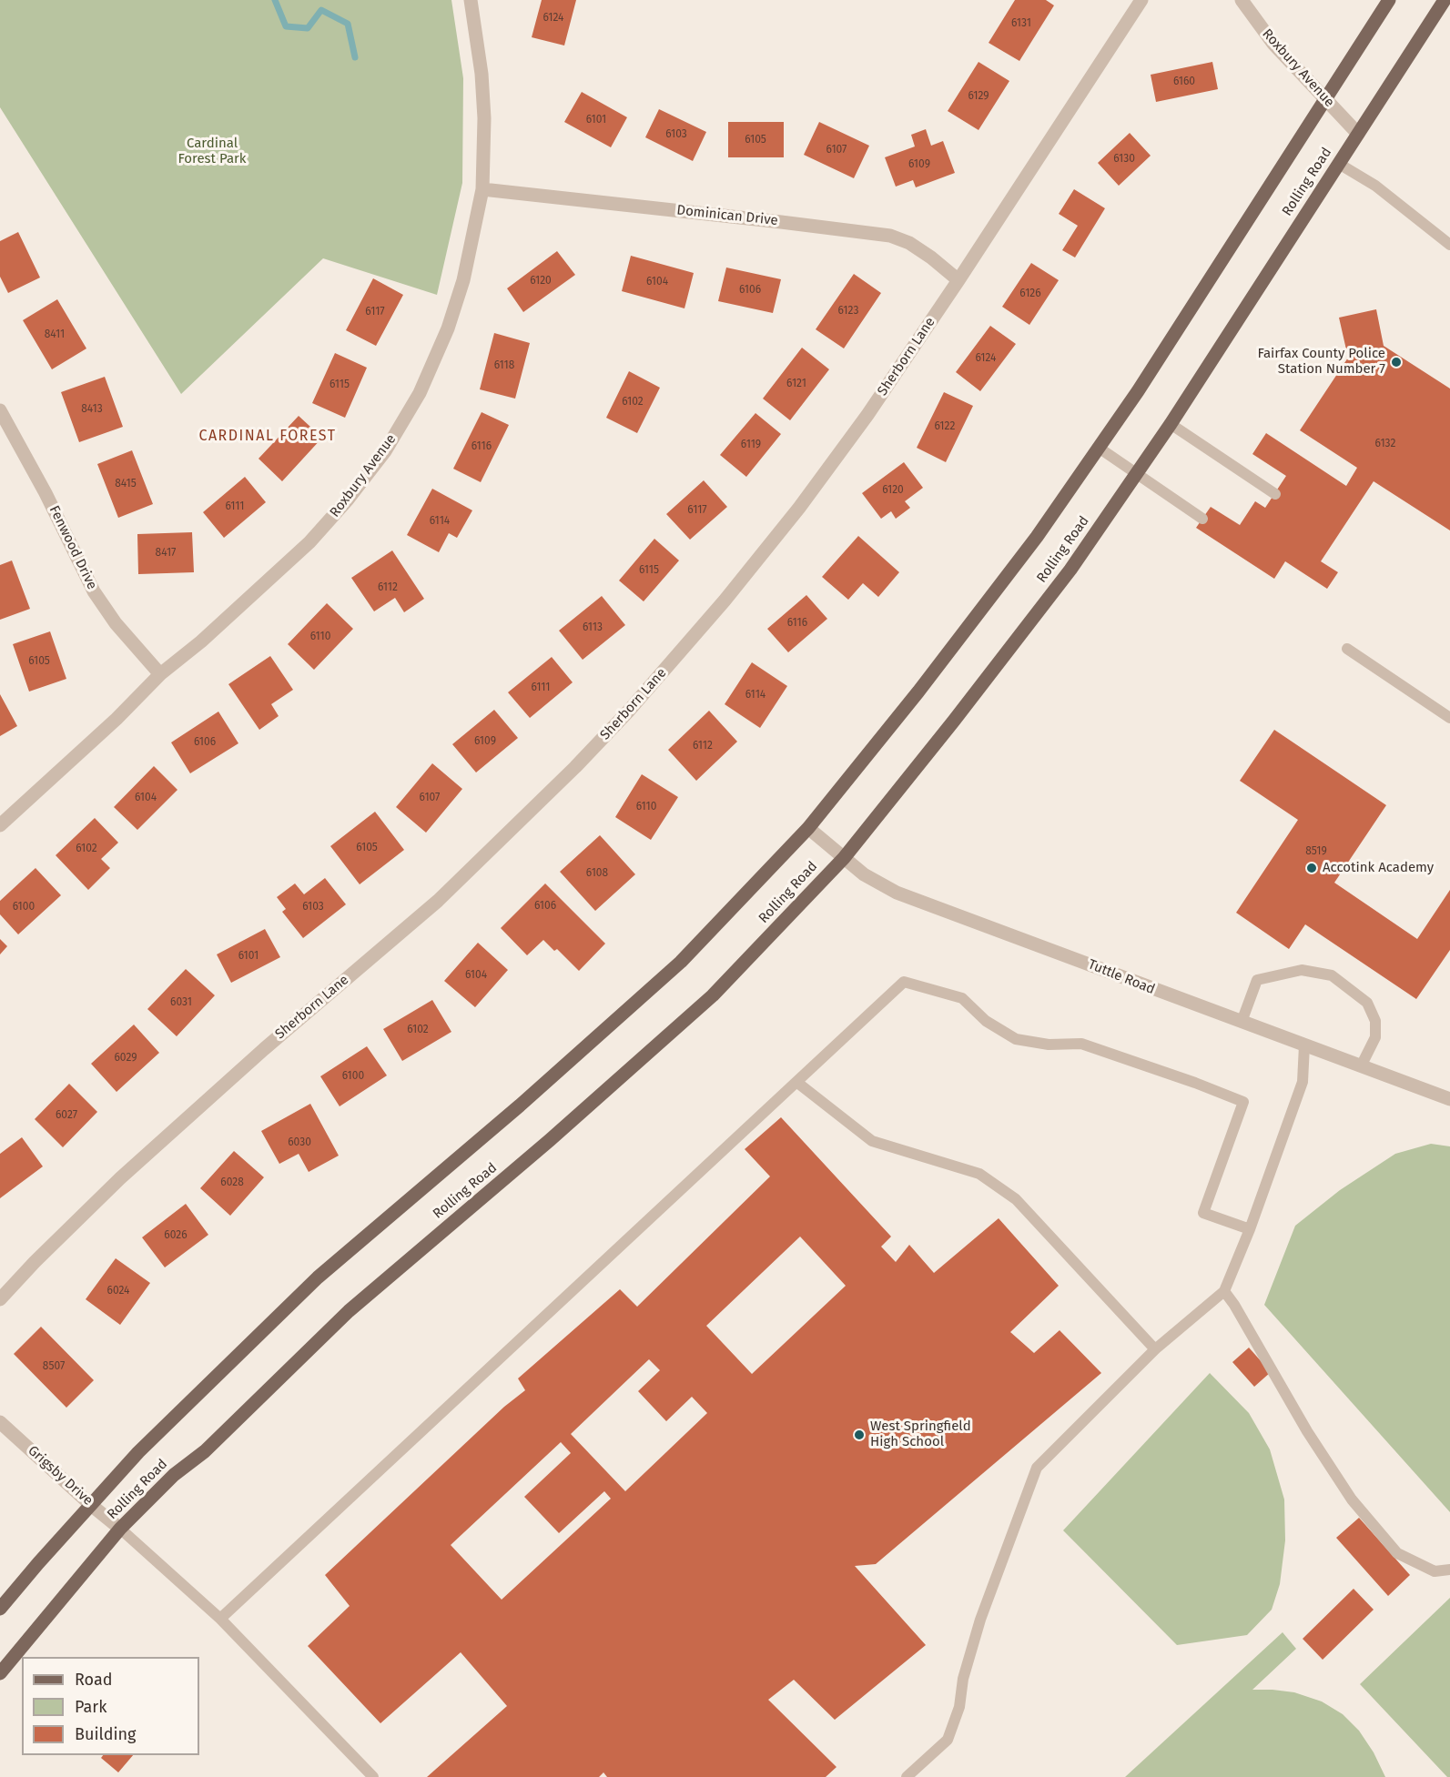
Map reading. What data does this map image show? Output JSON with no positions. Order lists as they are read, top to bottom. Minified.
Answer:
{"streets":{"main road":["Rolling Road"],"street":["Roxbury Avenue","Dominican Drive","Sherborn Lane","Fenwood Drive","Tuttle Road","Grigsby Drive"]},"crossings":[["Roxbury Avenue","Rolling Road"],["Roxbury Avenue","Dominican Drive"],["Roxbury Avenue","Fenwood Drive"],["Rolling Road","Tuttle Road"],["Rolling Road","Grigsby Drive"],["Dominican Drive","Sherborn Lane"]],"districts":["CARDINAL FOREST"],"parks":["Cardinal Forest Park"],"places":["Fairfax County Police Station Number 7","Accotink Academy","West Springfield High School"],"house_numbers":["6124","6131","6160","6129","6101","6103","6105","6107","6130","6109","6120","6104","6106","6126","6123","6117","8411","6124","6118","6121","6115","6102","8413","6122","6132","6119","6116","8415","6120","6111","6117","6114","8417","6115","6112","6116","6113","6110","6105","6111","6114","6109","6106","6112","6104","6107","6110","6105","6102","8519","6108","6106","6100","6103","6101","6104","6031","6102","6029","6100","6027","6030","6028","6026","6024","8507"],"legend":["Road","Park","Building"]}
